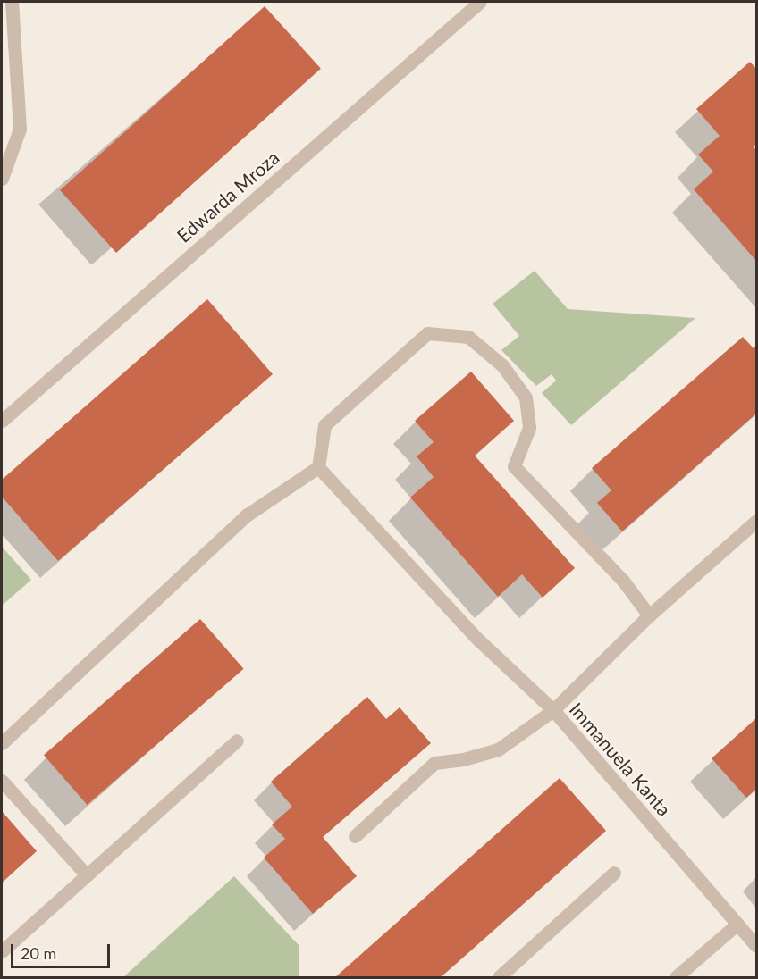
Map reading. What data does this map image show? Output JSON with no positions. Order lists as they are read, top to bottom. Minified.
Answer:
{"streets":{"street":["Edwarda Mroza","Immanuela Kanta"]},"scale_bar":"20 m"}
